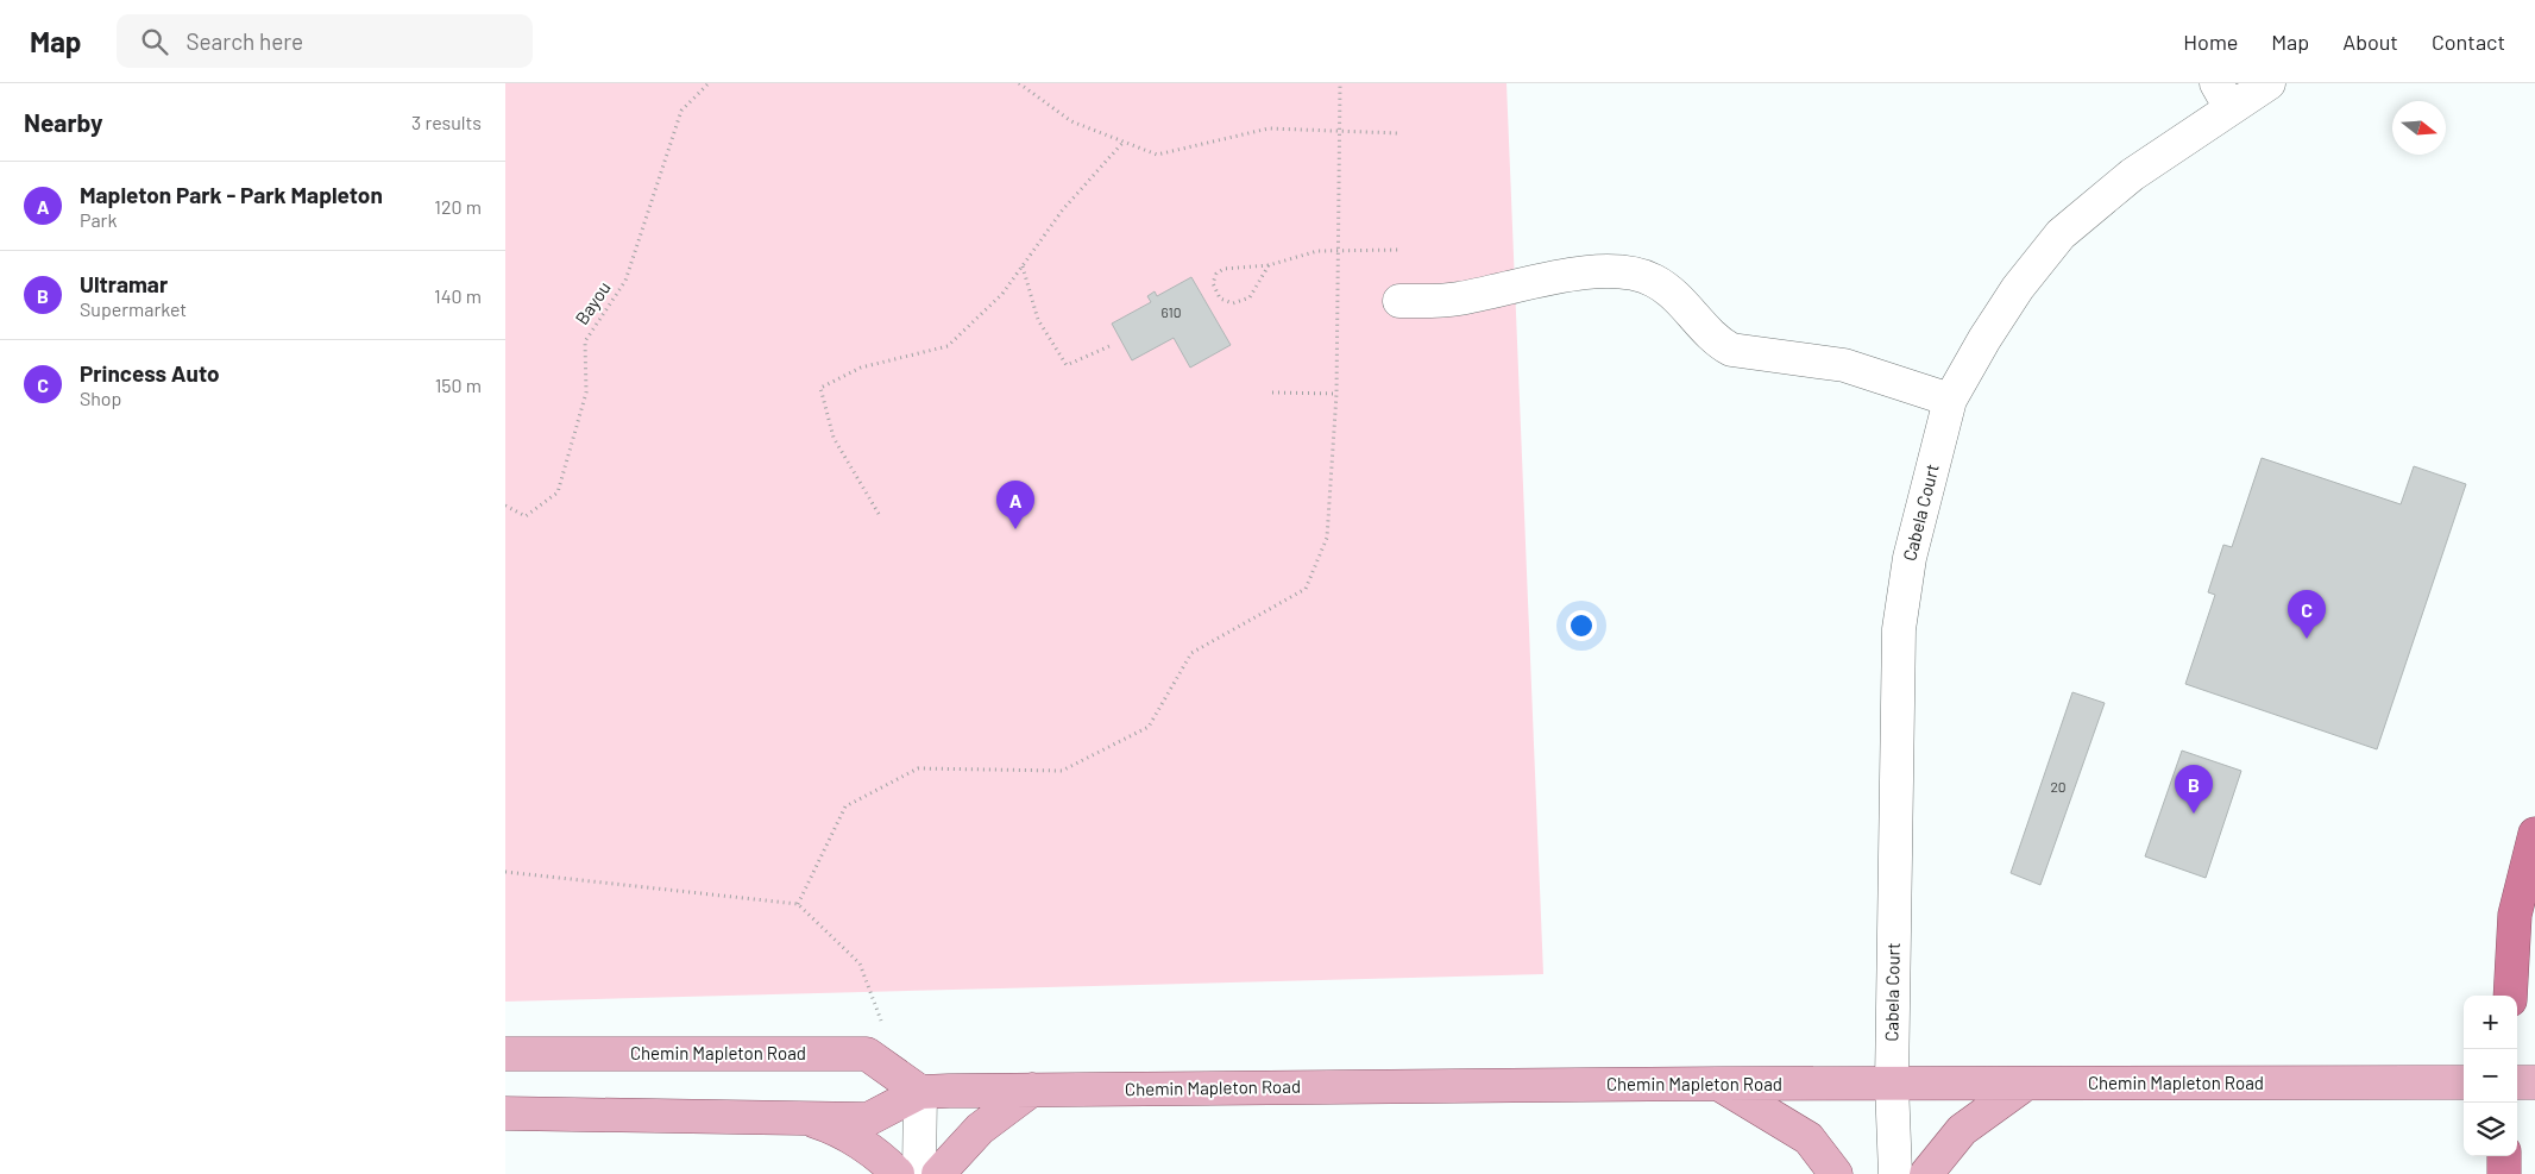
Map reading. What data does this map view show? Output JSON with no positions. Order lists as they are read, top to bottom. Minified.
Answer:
{"streets":{"main road":["Chemin Mapleton Road"],"street":["Cabela Court"],"path":["Bayou"]},"crossings":[["Cabela Court","Chemin Mapleton Road"]],"house_numbers":["610","20"],"north":"right","page":{"header":"Map","search":"Search here","nav":["Home","Map","About","Contact"],"heading":["Nearby","3 results"],"list":[{"mark":"A","name":"Mapleton Park - Park Mapleton","note":"Park","value":"120 m"},{"mark":"B","name":"Ultramar","note":"Supermarket","value":"140 m"},{"mark":"C","name":"Princess Auto","note":"Shop","value":"150 m"}],"pins":["A","C","B"],"map_buttons":["+","−"]}}
